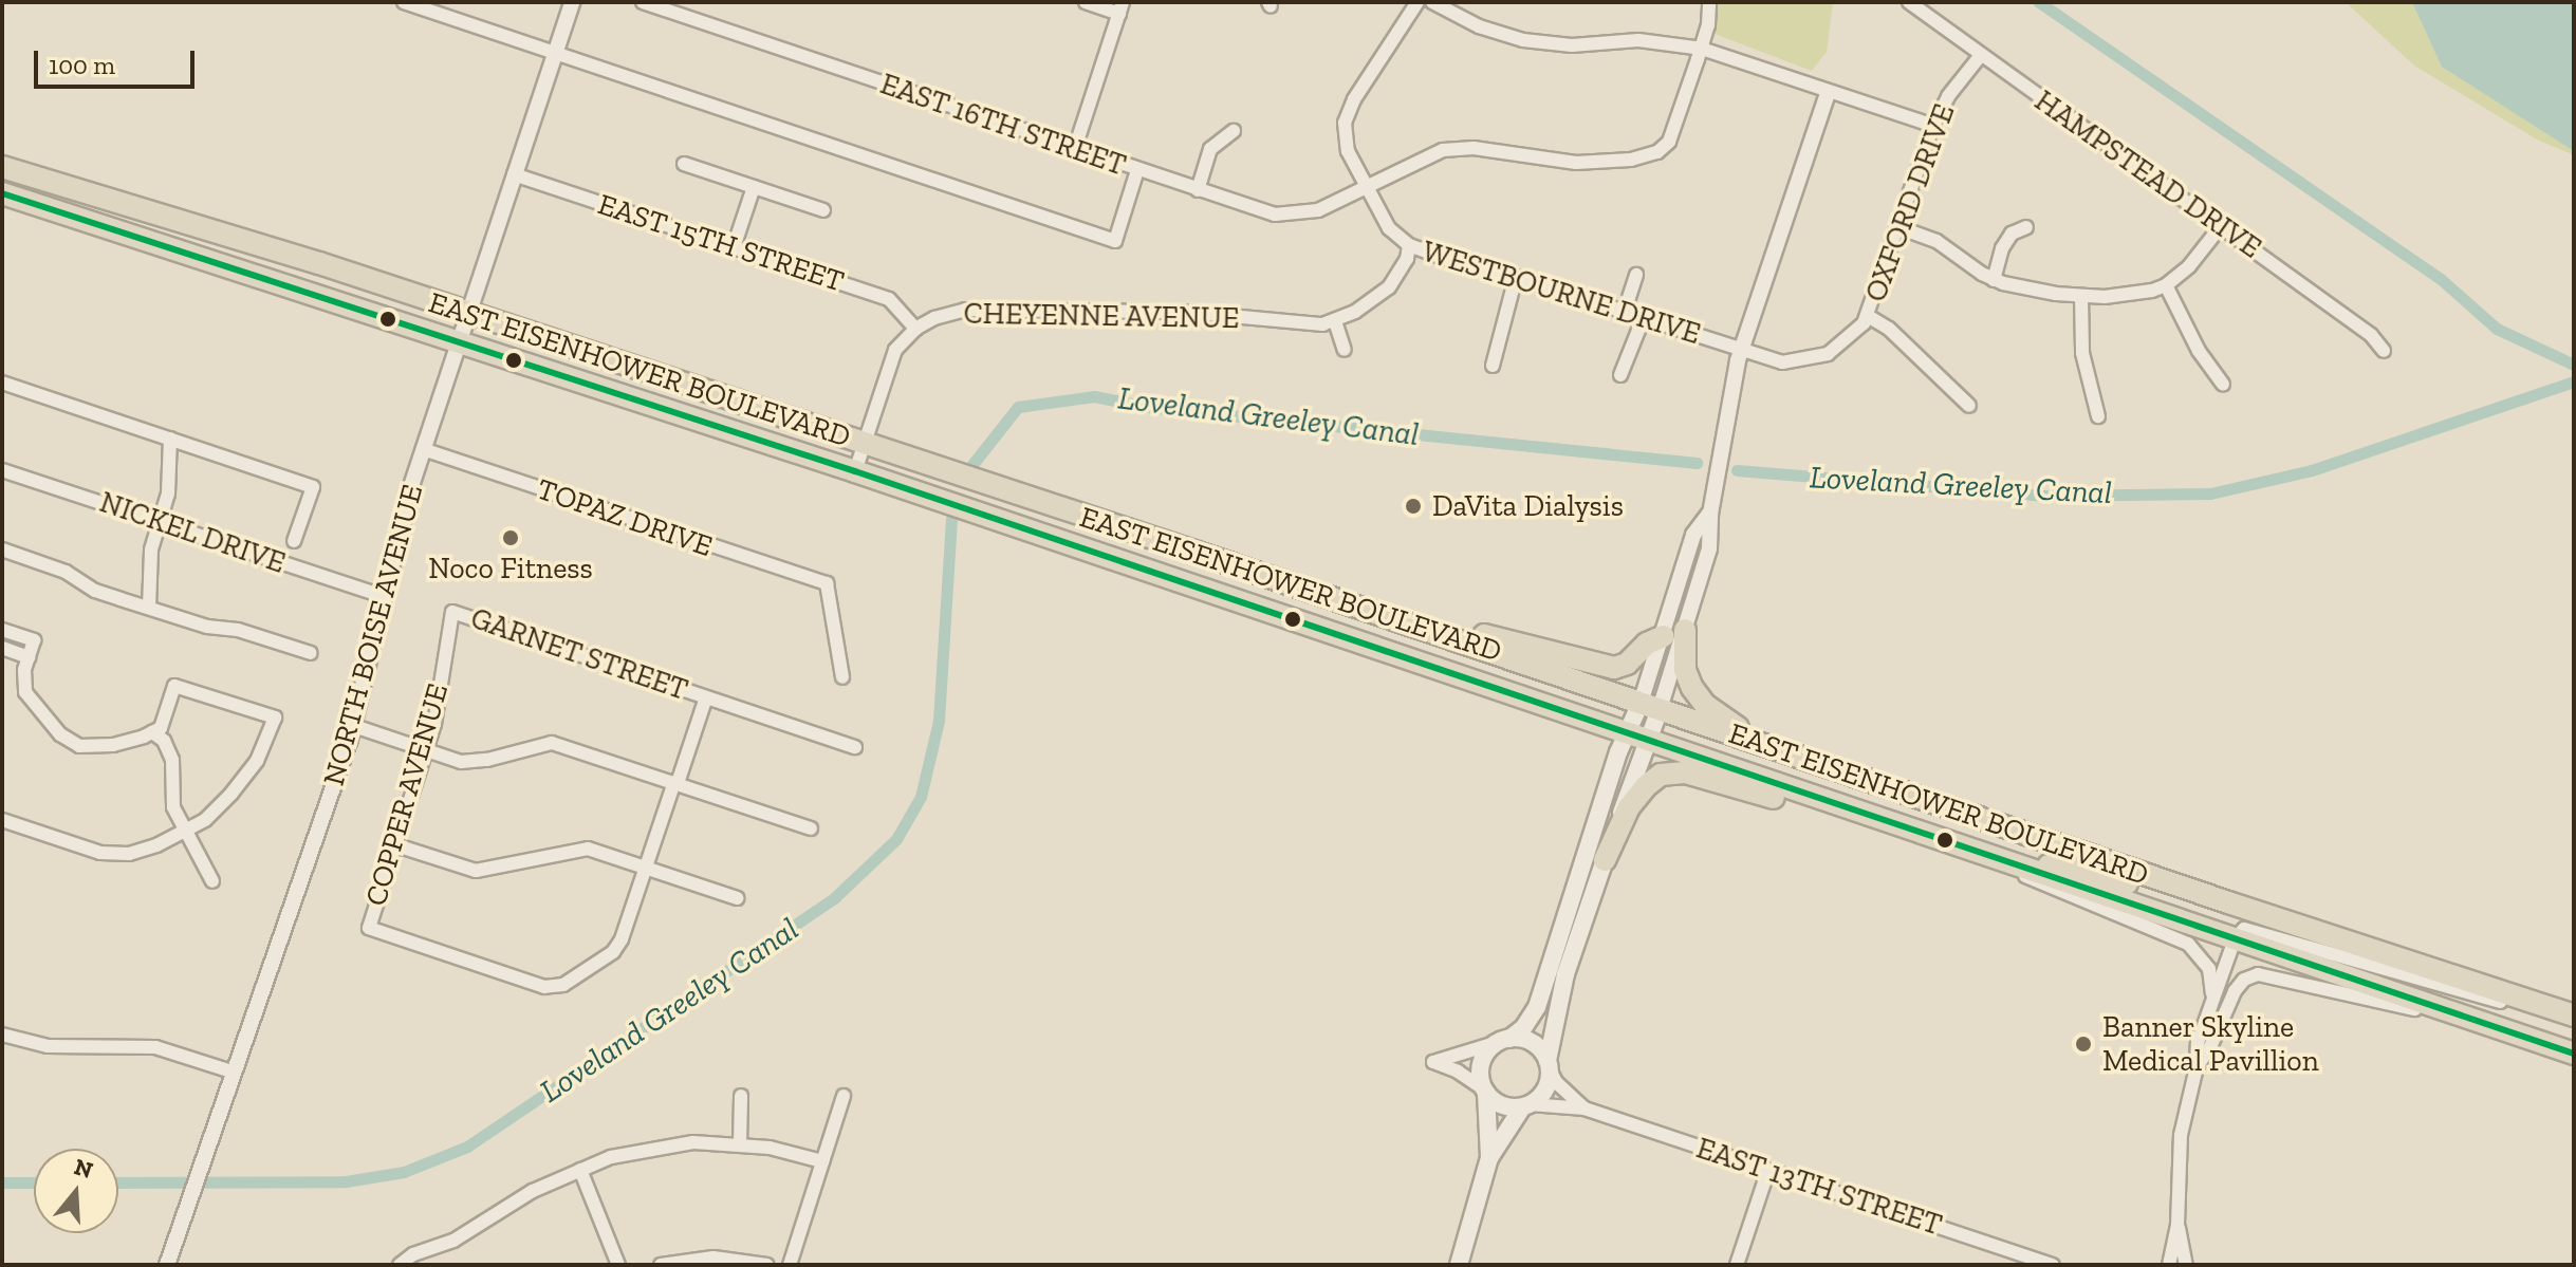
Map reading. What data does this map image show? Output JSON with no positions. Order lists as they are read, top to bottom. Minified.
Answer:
{"streets":{"highway":["EAST EISENHOWER BOULEVARD"],"street":["EAST 16TH STREET","HAMPSTEAD DRIVE","OXFORD DRIVE","EAST 15TH STREET","WESTBOURNE DRIVE","CHEYENNE AVENUE","TOPAZ DRIVE","NICKEL DRIVE","NORTH BOISE AVENUE","GARNET STREET","COPPER AVENUE","EAST 13TH STREET"]},"crossings":[["EAST 16TH STREET","WESTBOURNE DRIVE"],["HAMPSTEAD DRIVE","OXFORD DRIVE"],["OXFORD DRIVE","WESTBOURNE DRIVE"],["EAST 15TH STREET","CHEYENNE AVENUE"],["EAST 15TH STREET","NORTH BOISE AVENUE"],["WESTBOURNE DRIVE","CHEYENNE AVENUE"],["EAST EISENHOWER BOULEVARD","NORTH BOISE AVENUE"],["TOPAZ DRIVE","NORTH BOISE AVENUE"],["NICKEL DRIVE","NORTH BOISE AVENUE"],["GARNET STREET","COPPER AVENUE"]],"water":["Loveland Greeley Canal"],"places":["DaVita Dialysis","Noco Fitness","Banner Skyline Medical Pavillion"],"scale_bar":"100 m","north":"top"}
